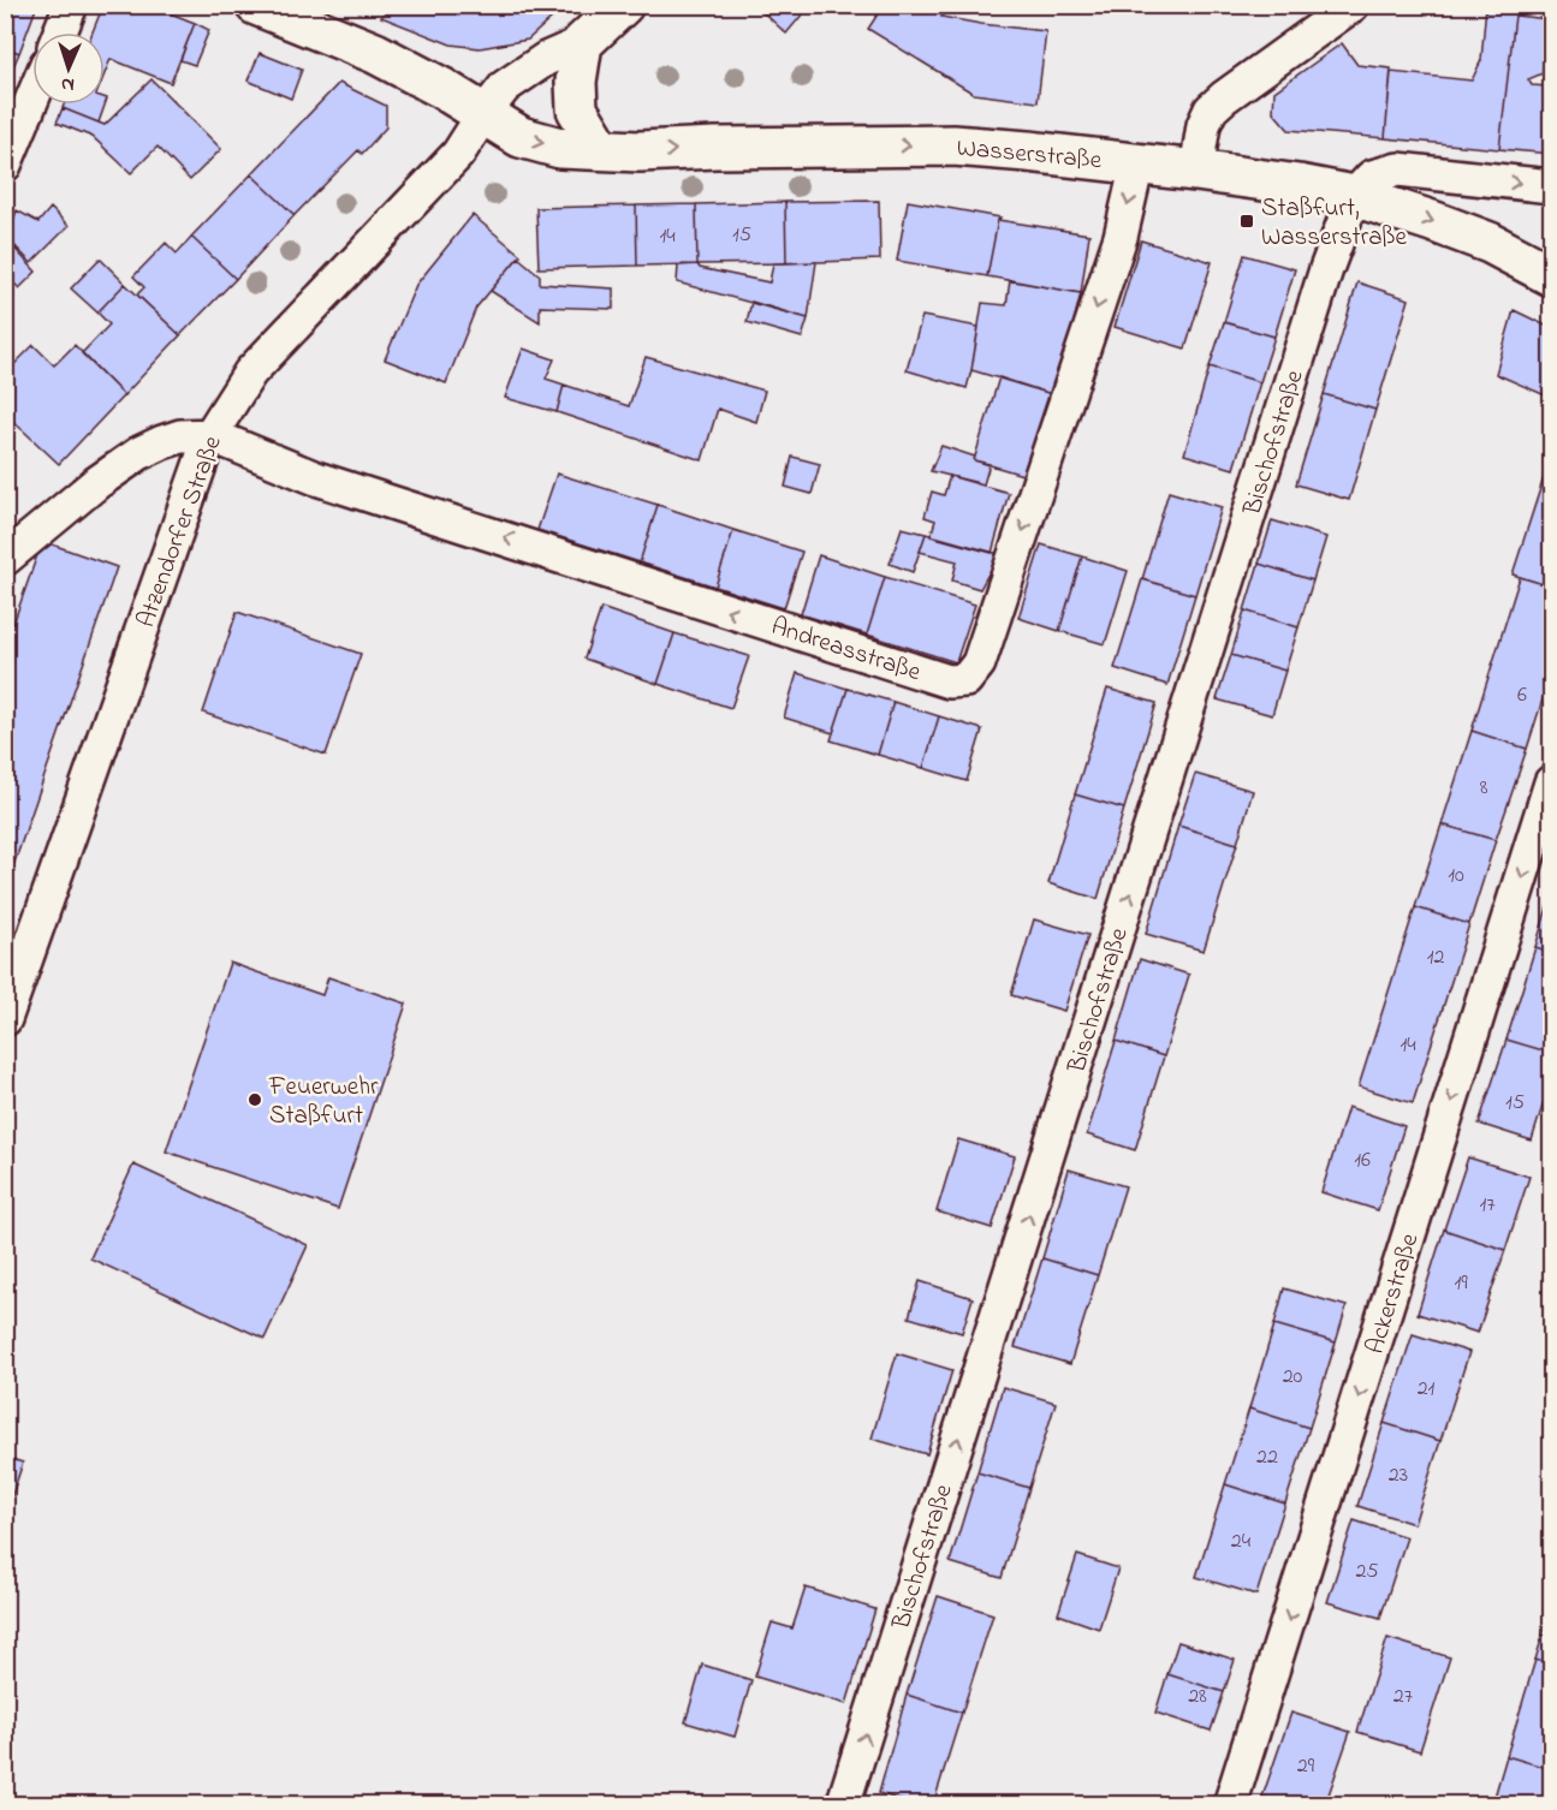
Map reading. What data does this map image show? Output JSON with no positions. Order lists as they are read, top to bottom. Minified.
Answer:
{"streets":{"main road":["Wasserstraße"],"street":["Bischofstraße","Atzendorfer Straße","Andreasstraße","Ackerstraße"]},"crossings":[["Wasserstraße","Bischofstraße"],["Wasserstraße","Atzendorfer Straße"],["Wasserstraße","Andreasstraße"],["Atzendorfer Straße","Andreasstraße"]],"one_way":["Wasserstraße","Bischofstraße","Ackerstraße"],"places":{"transit":["Staßfurt, Wasserstraße"],"other":["Feuerwehr Staßfurt"]},"house_numbers":["15","14","6","8","10","12","14","15","16","17","19","20","21","22","23","24","25","28","27","29"],"north":"bottom"}
